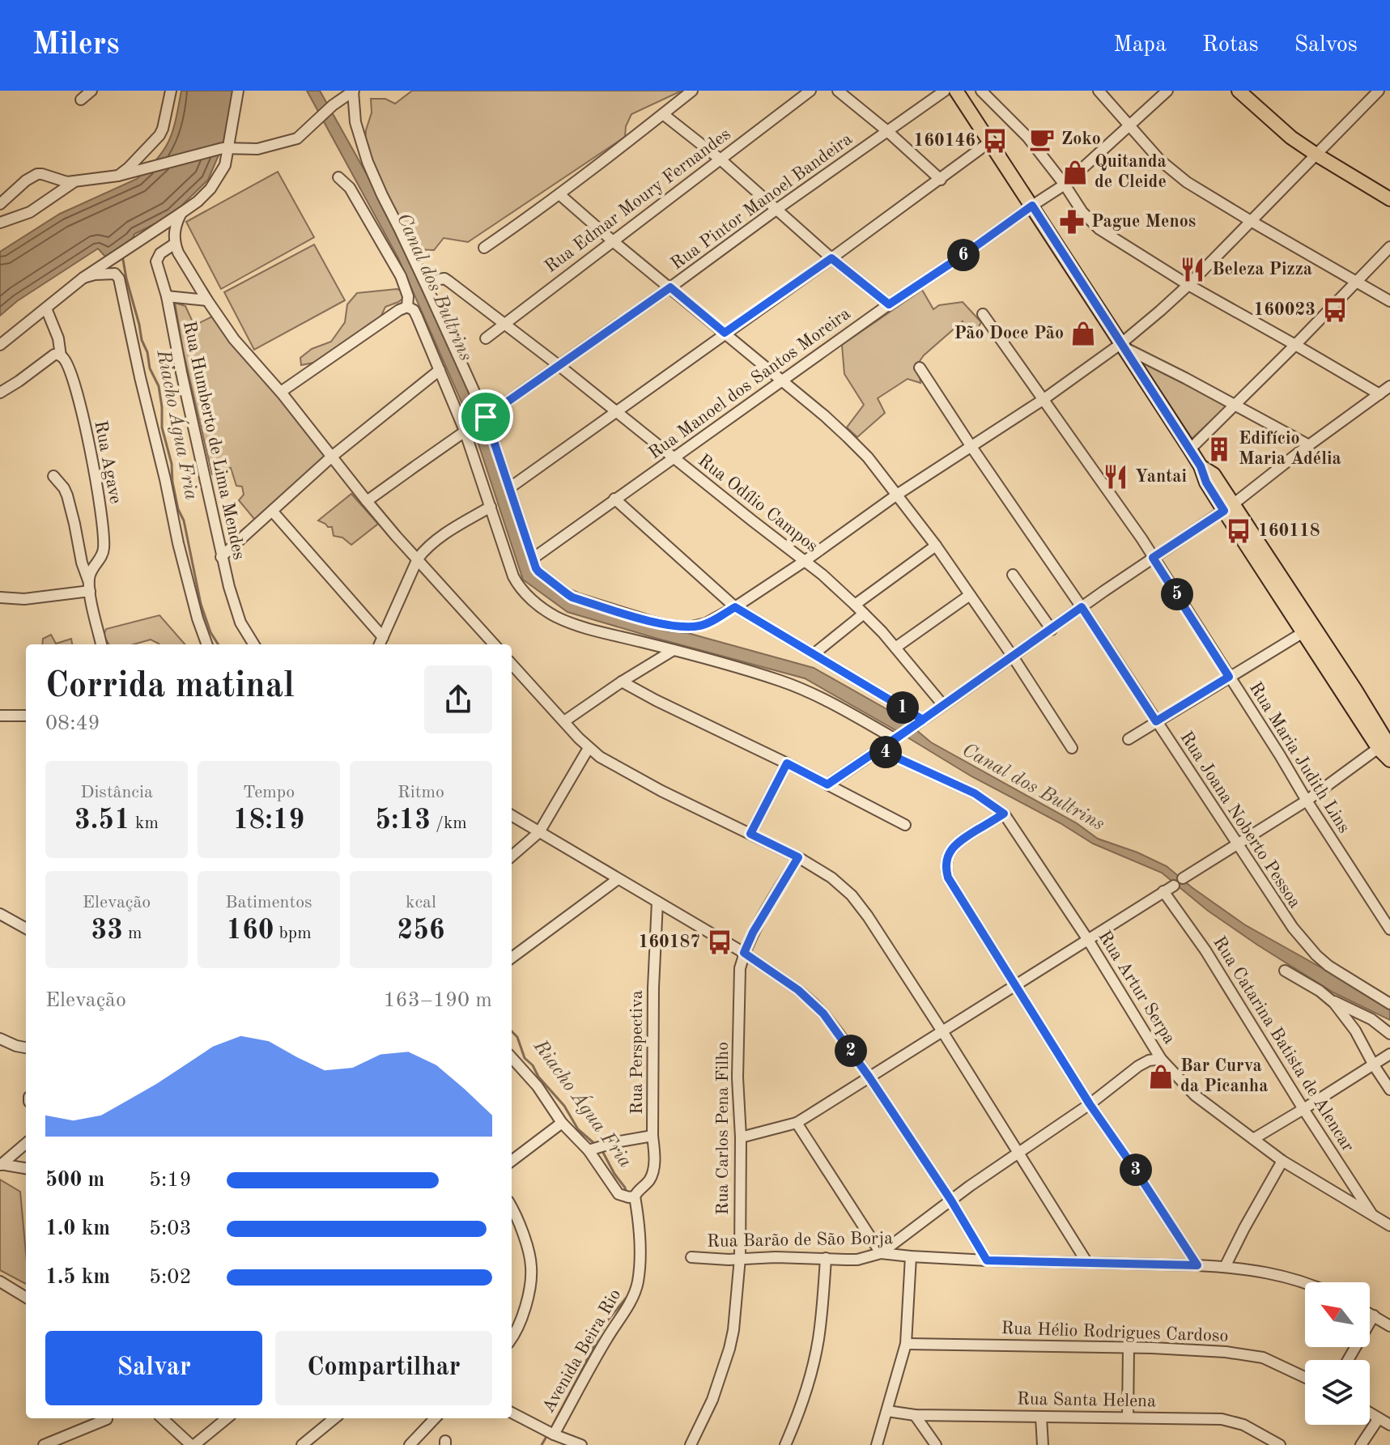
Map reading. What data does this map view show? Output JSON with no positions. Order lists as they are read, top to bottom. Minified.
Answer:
{"streets":{"street":["Rua Edmar Moury Fernandes","Rua Pintor Manoel Bandeira","Rua Manoel dos Santos Moreira","Rua Humberto de Lima Mendes","Rua Agave","Rua Odílio Campos","Rua Maria Judith Lins","Rua Joana Noberto Pessoa","Rua Artur Serpa","Rua Catarina Batista de Alencar","Rua Perspectiva","Rua Carlos Pena Filho","Rua Barão de São Borja","Rua Hélio Rodrigues Cardoso","Avenida Beira Rio","Rua Santa Helena"]},"crossings":[["Rua Edmar Moury Fernandes","Rua Odílio Campos"],["Rua Pintor Manoel Bandeira","Rua Odílio Campos"],["Rua Manoel dos Santos Moreira","Rua Odílio Campos"],["Rua Artur Serpa","Rua Catarina Batista de Alencar"],["Rua Perspectiva","Avenida Beira Rio"],["Rua Carlos Pena Filho","Rua Barão de São Borja"]],"water":["Canal dos Bultrins","Riacho Água Fria"],"places":{"cafe":["Zoko"],"bus stop":["160146","160023","160118","160187"],"shop":["Quitanda de Cleide","Pão Doce Pão","Bar Curva da Picanha"],"pharmacy":["Pague Menos"],"restaurant":["Beleza Pizza","Yantai"],"building":["Edifício Maria Adélia"]},"north":"top left","page":{"header":"Milers","nav":["Mapa","Rotas","Salvos"],"pins":["6","5","1","4","2","3"],"heading":["Corrida matinal","08:49"],"stats":[["Distância","3.51 km"],["Tempo","18:19"],["Ritmo","5:13 /km"],["Elevação","33 m"],["Batimentos","160 bpm"],["kcal","256"]],"chart":["Elevação","163–190 m"],"list":[{"name":"500 m","note":"5:19"},{"name":"1.0 km","note":"5:03"},{"name":"1.5 km","note":"5:02"}],"buttons":["Salvar","Compartilhar"]}}
